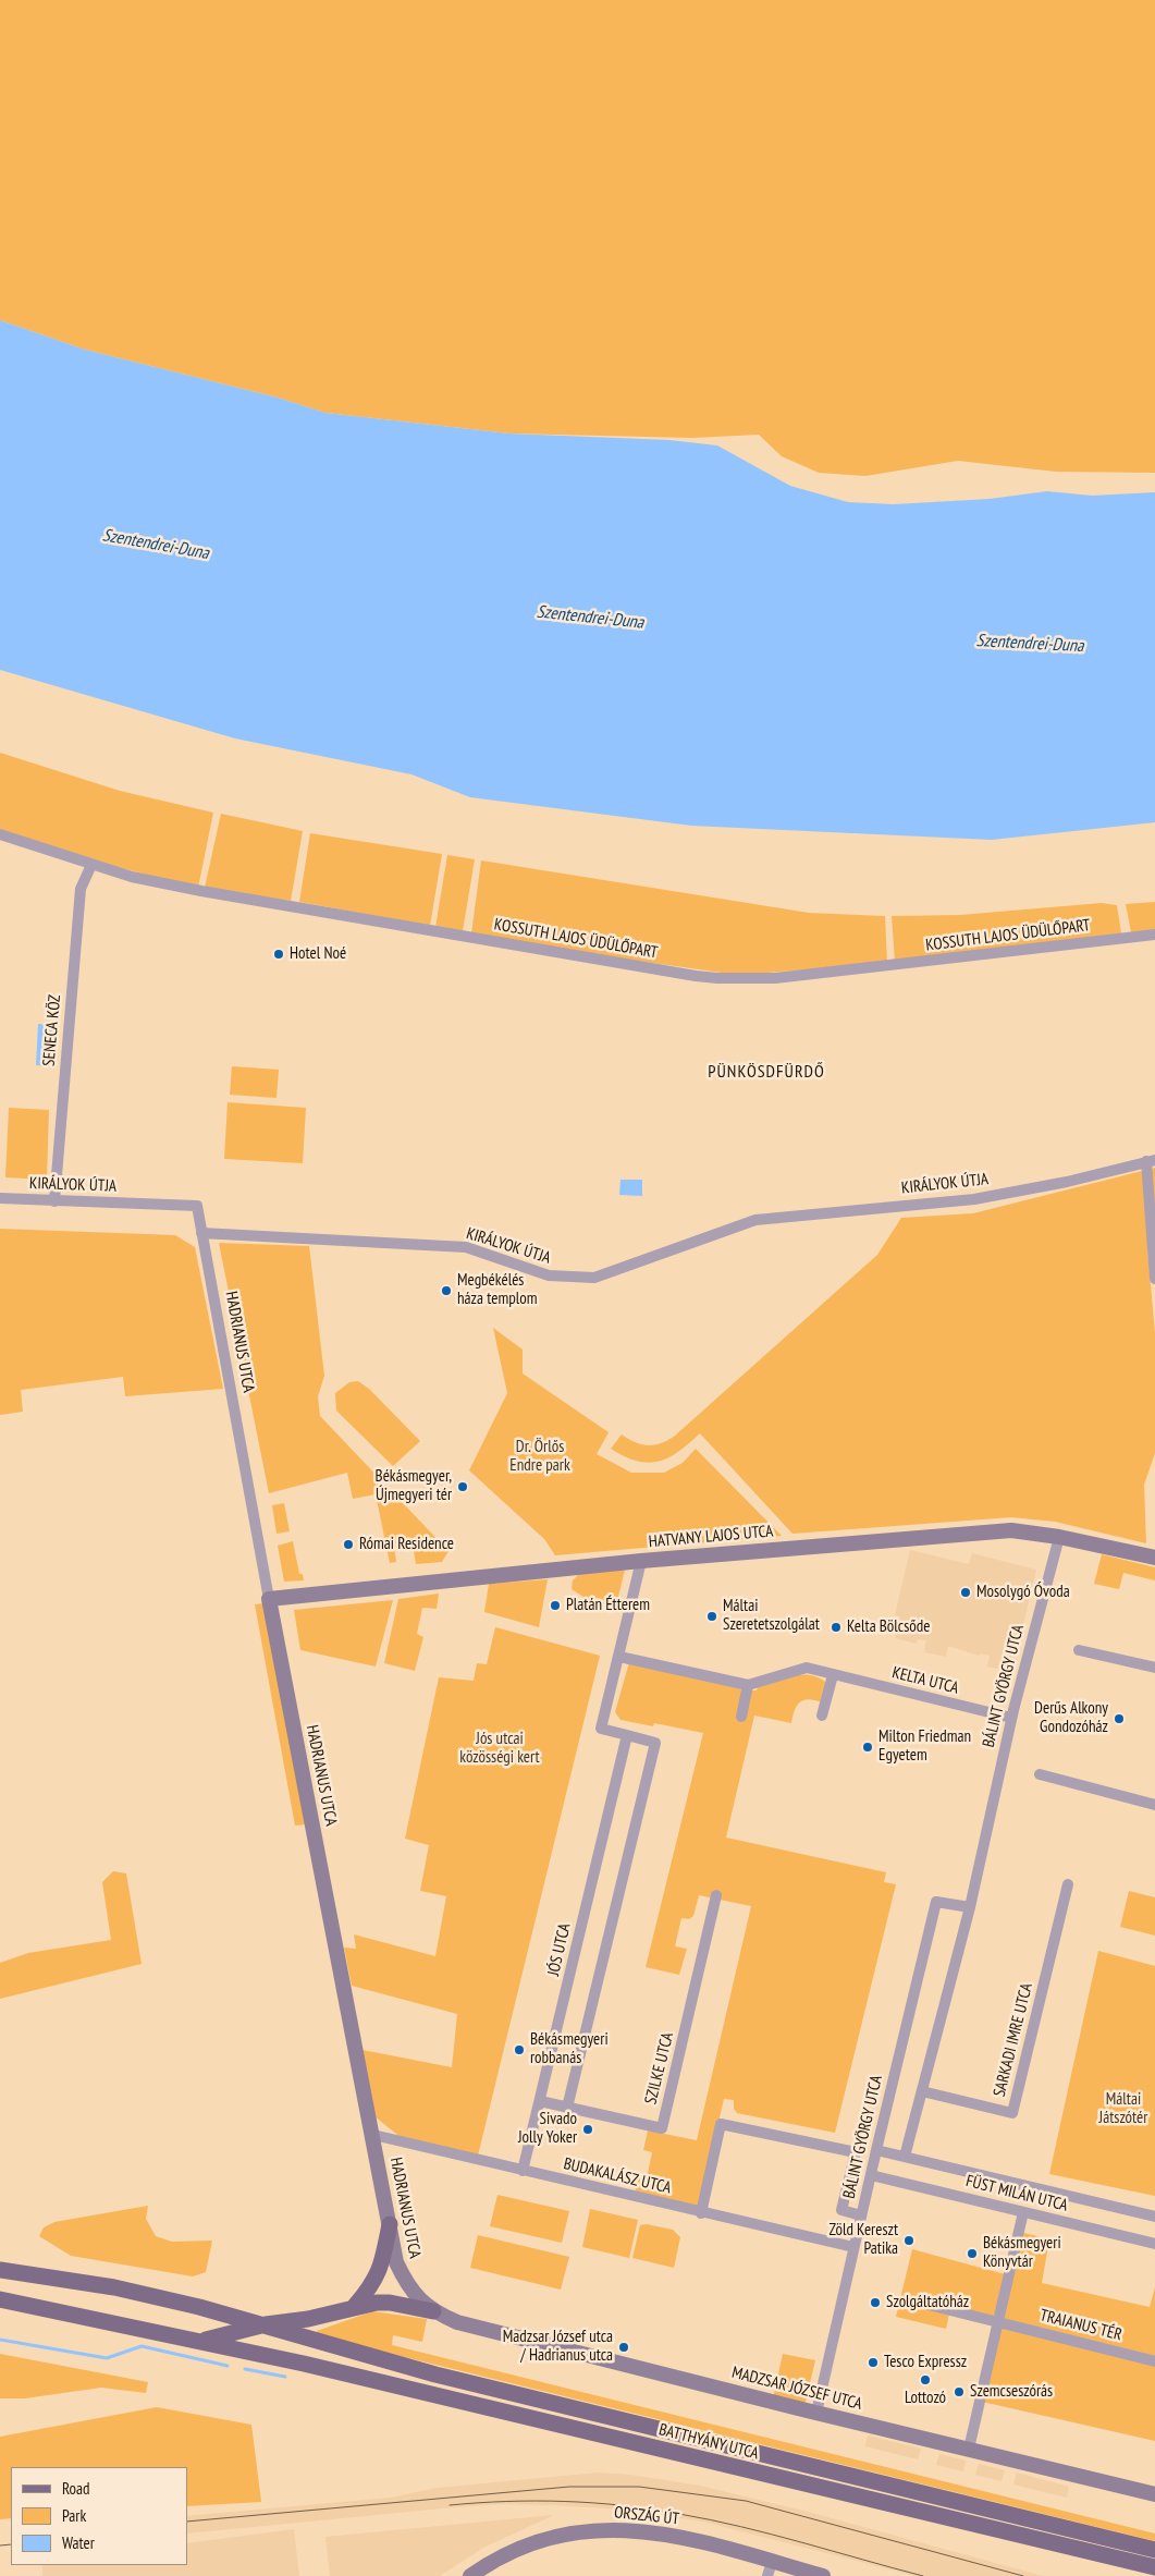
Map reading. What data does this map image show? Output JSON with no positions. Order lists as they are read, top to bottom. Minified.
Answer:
{"streets":{"main road":["BATTHYÁNY UTCA"],"street":["KOSSUTH LAJOS ÜDÜLŐPART","SENECA KÖZ","KIRÁLYOK ÚTJA","HADRIANUS UTCA","HATVANY LAJOS UTCA","KELTA UTCA","BÁLINT GYÖRGY UTCA","JÓS UTCA","SARKADI IMRE UTCA","SZILKE UTCA","BUDAKALÁSZ UTCA","FÜST MILÁN UTCA","TRAIANUS TÉR","MADZSAR JÓZSEF UTCA","ORSZÁG ÚT"]},"crossings":[["KOSSUTH LAJOS ÜDÜLŐPART","SENECA KÖZ"],["SENECA KÖZ","KIRÁLYOK ÚTJA"],["KIRÁLYOK ÚTJA","HADRIANUS UTCA"],["HADRIANUS UTCA","HATVANY LAJOS UTCA"],["HADRIANUS UTCA","BUDAKALÁSZ UTCA"],["HADRIANUS UTCA","MADZSAR JÓZSEF UTCA"],["HATVANY LAJOS UTCA","BÁLINT GYÖRGY UTCA"],["KELTA UTCA","BÁLINT GYÖRGY UTCA"],["BÁLINT GYÖRGY UTCA","SARKADI IMRE UTCA"],["BÁLINT GYÖRGY UTCA","BUDAKALÁSZ UTCA"],["BÁLINT GYÖRGY UTCA","FÜST MILÁN UTCA"],["BÁLINT GYÖRGY UTCA","MADZSAR JÓZSEF UTCA"],["JÓS UTCA","SZILKE UTCA"],["JÓS UTCA","BUDAKALÁSZ UTCA"]],"districts":["PÜNKÖSDFÜRDŐ"],"water":["Szentendrei-Duna"],"parks":["Dr. Örlős Endre park","Jós utcai közösségi kert","Máltai Játszótér"],"places":["Hotel Noé","Megbékélés háza templom","Békásmegyer, Újmegyeri tér","Római Residence","Mosolygó Óvoda","Platán Étterem","Máltai Szeretetszolgálat","Kelta Bölcsőde","Derűs Alkony Gondozóház","Milton Friedman Egyetem","Békásmegyeri robbanás","Sivado Jolly Yoker","Zöld Kereszt Patika","Békásmegyeri Könyvtár","Szolgáltatóház","Madzsar József utca / Hadrianus utca","Tesco Expressz","Lottozó","Szemcseszórás"],"legend":["Road","Park","Water"]}
